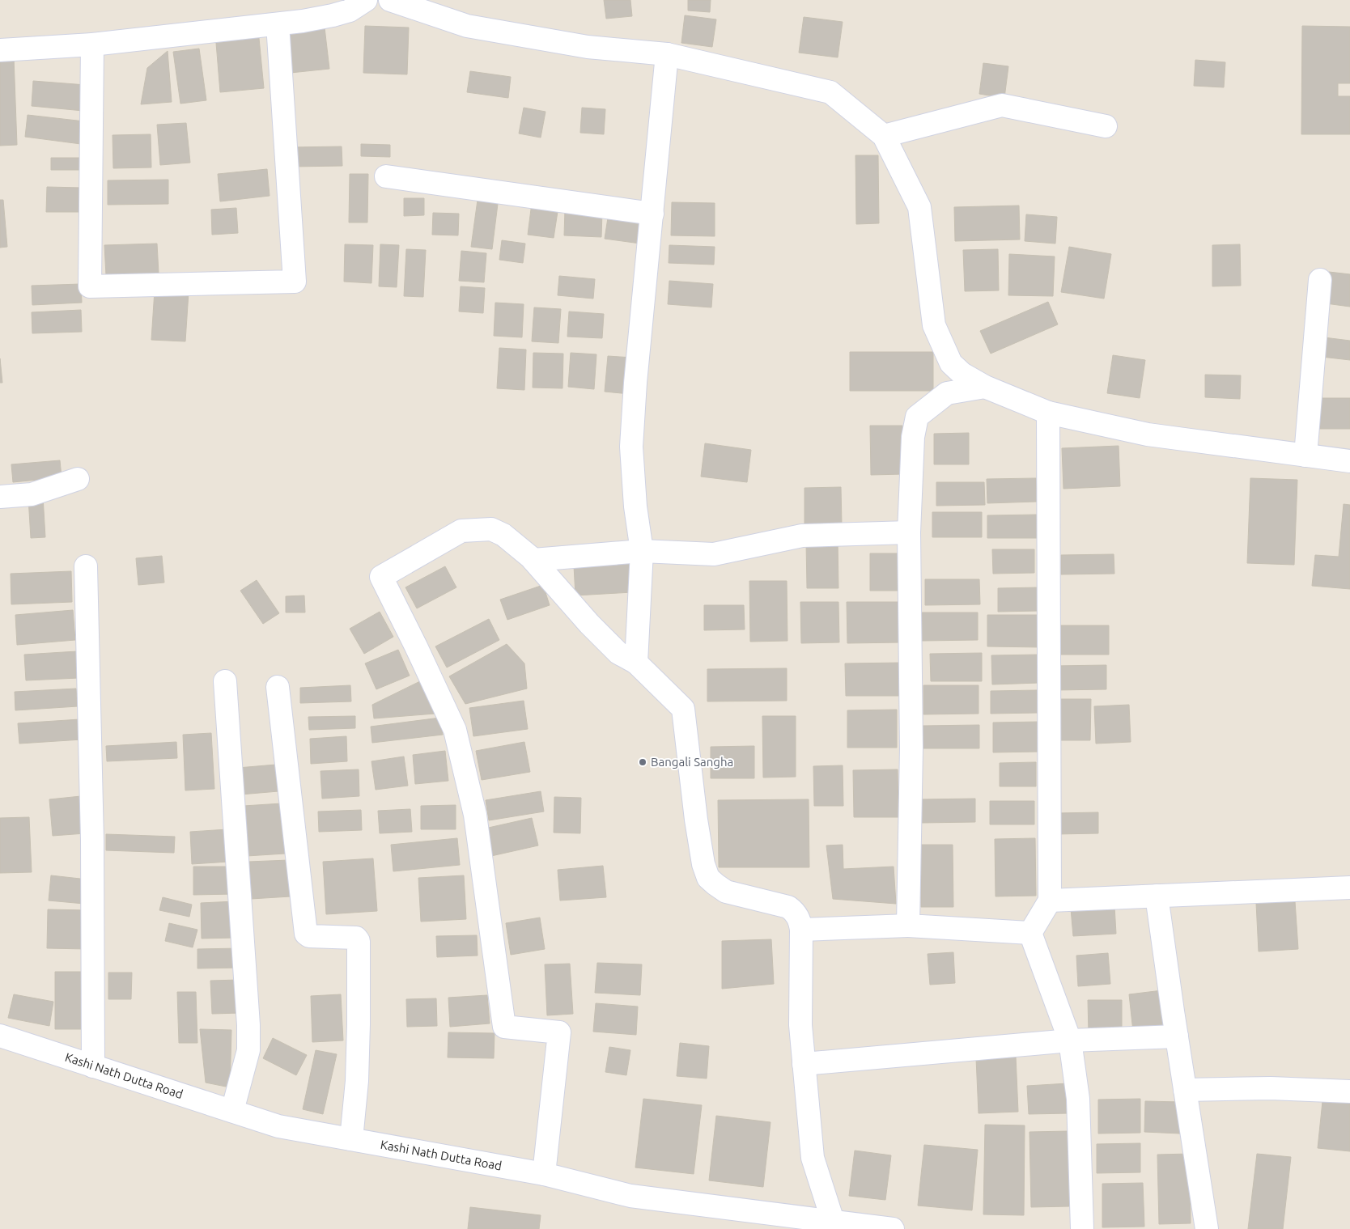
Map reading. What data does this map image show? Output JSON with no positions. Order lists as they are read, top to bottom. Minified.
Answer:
{"streets":{"street":["Kashi Nath Dutta Road"]},"places":["Bangali Sangha"]}
